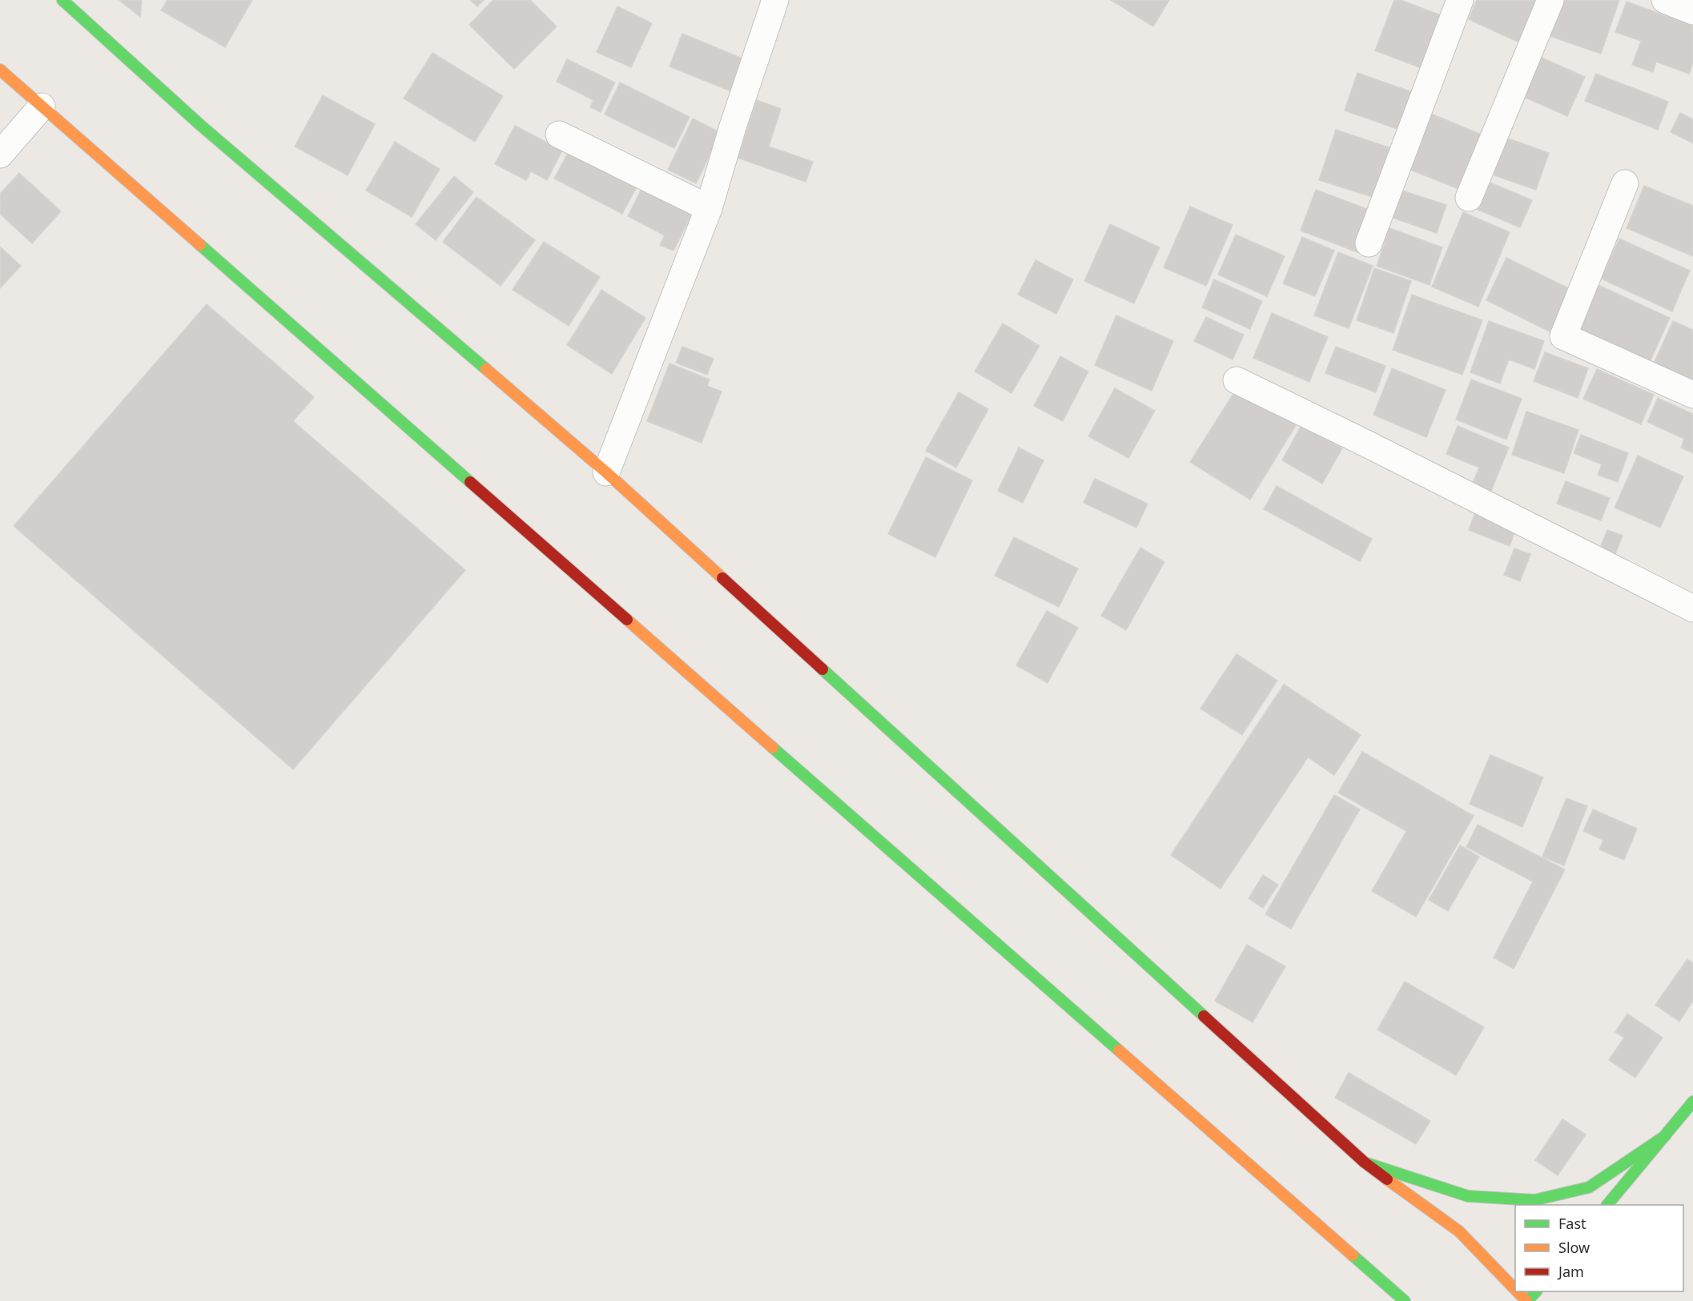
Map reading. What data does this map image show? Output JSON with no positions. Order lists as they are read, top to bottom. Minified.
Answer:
{"legend":["Fast","Slow","Jam"]}
